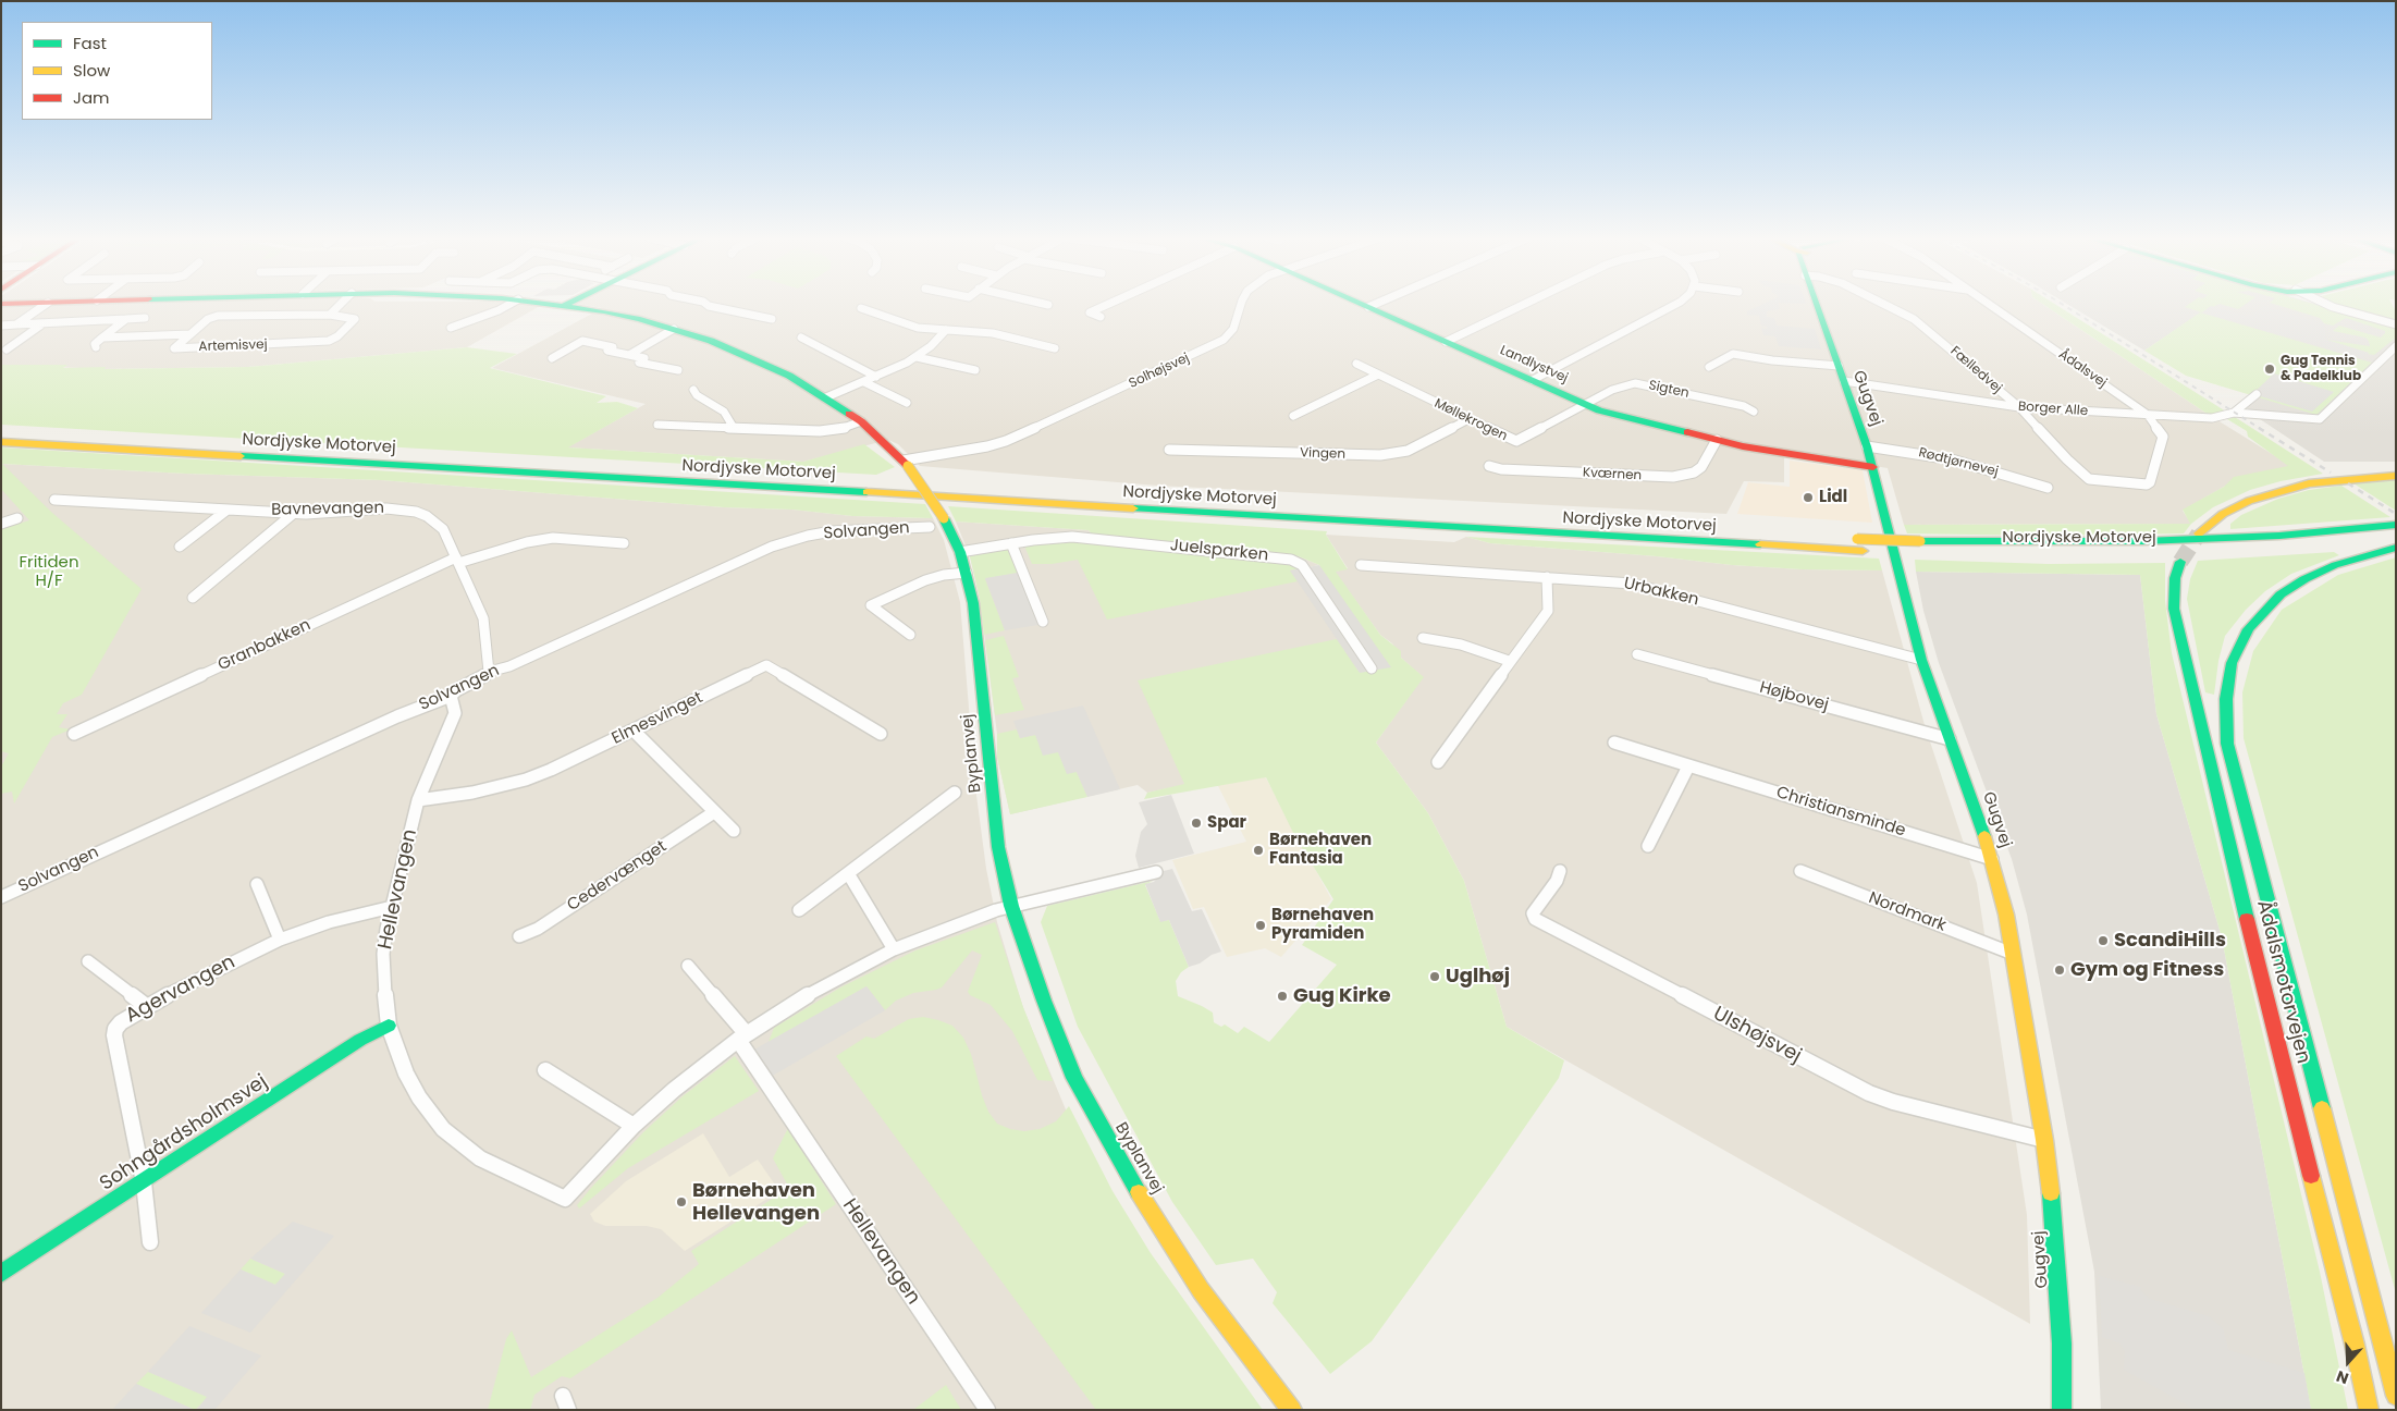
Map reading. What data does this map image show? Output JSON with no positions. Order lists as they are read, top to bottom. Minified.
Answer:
{"streets":{"main road":["Landlystvej","Gugvej","Nordjyske Motorvej","Byplanvej","Ådalsmotorvejen","Sohngårdsholmsvej"],"street":["Artemisvej","Ådalsvej","Fælledvej","Solhøjsvej","Sigten","Borger Alle","Møllekrogen","Vingen","Rødtjørnevej","Kværnen","Bavnevangen","Solvangen","Juelsparken","Urbakken","Granbakken","Højbovej","Elmesvinget","Christiansminde","Cedervænget","Hellevangen","Nordmark","Agervangen","Ulshøjsvej"]},"crossings":[["Landlystvej","Sigten"],["Landlystvej","Gugvej"],["Landlystvej","Møllekrogen"],["Landlystvej","Kværnen"],["Ådalsvej","Fælledvej"],["Ådalsvej","Borger Alle"],["Fælledvej","Borger Alle"],["Solhøjsvej","Byplanvej"],["Sigten","Møllekrogen"],["Gugvej","Borger Alle"],["Gugvej","Rødtjørnevej"],["Gugvej","Urbakken"],["Gugvej","Højbovej"],["Gugvej","Christiansminde"],["Gugvej","Nordmark"],["Gugvej","Ulshøjsvej"],["Møllekrogen","Vingen"],["Nordjyske Motorvej","Ådalsmotorvejen"],["Bavnevangen","Solvangen"],["Bavnevangen","Granbakken"],["Solvangen","Hellevangen"],["Juelsparken","Byplanvej"],["Elmesvinget","Hellevangen"],["Byplanvej","Hellevangen"],["Hellevangen","Agervangen"],["Hellevangen","Sohngårdsholmsvej"],["Agervangen","Sohngårdsholmsvej"]],"parks":["Fritiden H/F"],"places":["Gug Tennis & Padelklub","Lidl","Spar","Børnehaven Fantasia","Børnehaven Pyramiden","ScandiHills","Gym og Fitness","Uglhøj","Gug Kirke","Børnehaven Hellevangen"],"legend":["Fast","Slow","Jam"],"north":"bottom"}
